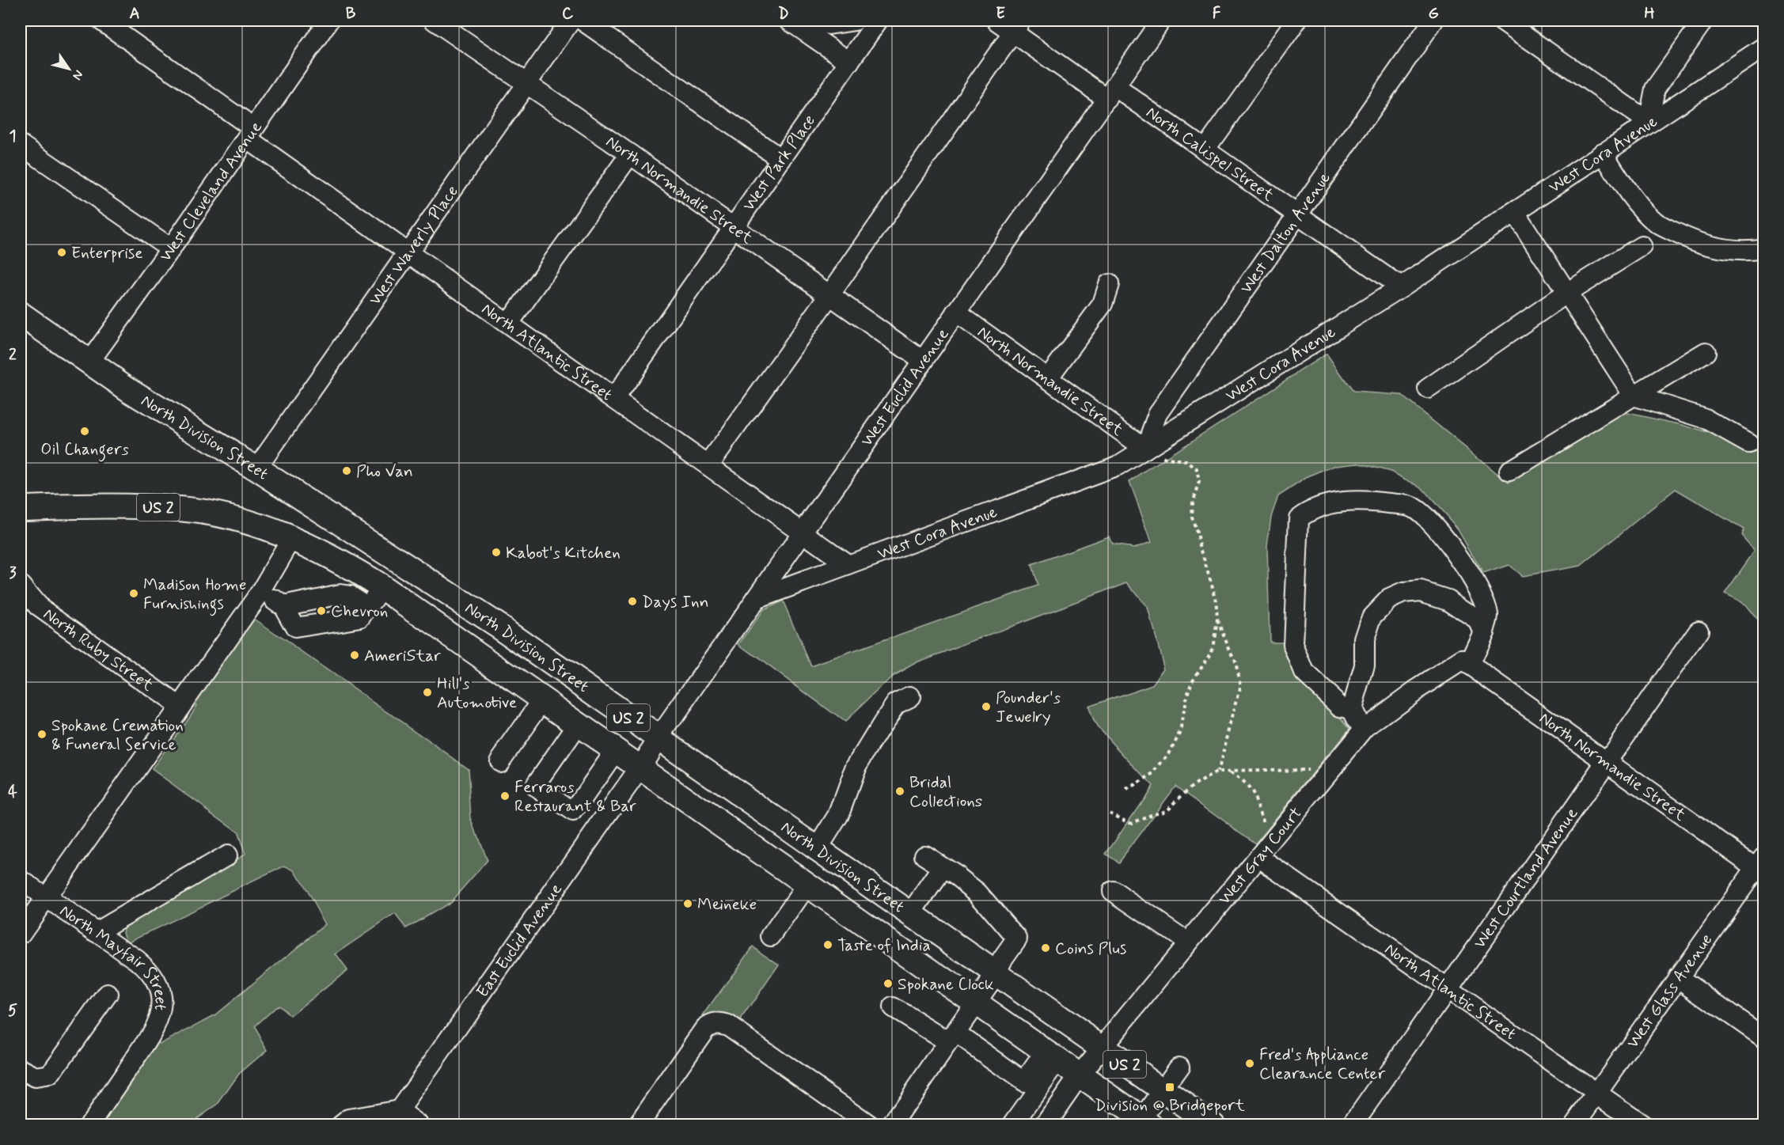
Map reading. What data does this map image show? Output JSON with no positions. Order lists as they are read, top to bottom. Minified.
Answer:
{"streets":{"main road":["North Division Street","US 2"],"street":["West Cora Avenue","North Calispel Street","West Park Place","North Normandie Street","West Cleveland Avenue","West Dalton Avenue","West Waverly Place","North Atlantic Street","West Euclid Avenue","North Ruby Street","West Gray Court","West Courtland Avenue","East Euclid Avenue","North Mayfair Street","West Glass Avenue"]},"crossings":[["West Cora Avenue","North Calispel Street"],["West Cora Avenue","North Normandie Street"],["West Cora Avenue","West Dalton Avenue"],["West Cora Avenue","North Atlantic Street"],["West Cora Avenue","West Euclid Avenue"],["North Calispel Street","West Dalton Avenue"],["North Calispel Street","West Euclid Avenue"],["West Park Place","North Normandie Street"],["West Park Place","North Atlantic Street"],["North Normandie Street","West Dalton Avenue"],["North Normandie Street","West Waverly Place"],["North Normandie Street","West Euclid Avenue"],["North Normandie Street","West Gray Court"],["North Normandie Street","West Courtland Avenue"],["North Normandie Street","West Glass Avenue"],["West Cleveland Avenue","North Atlantic Street"],["West Cleveland Avenue","North Division Street"],["West Waverly Place","North Atlantic Street"],["West Waverly Place","North Division Street"],["North Atlantic Street","West Euclid Avenue"],["North Atlantic Street","West Gray Court"],["North Atlantic Street","West Courtland Avenue"],["North Atlantic Street","West Glass Avenue"],["West Euclid Avenue","North Division Street"],["West Euclid Avenue","East Euclid Avenue"],["North Division Street","US 2"],["North Division Street","West Gray Court"],["North Division Street","East Euclid Avenue"]],"places":{"other":["Enterprise","Oil Changers","Pho Van","Kabot's Kitchen","Madison Home Furnishings","Days Inn","Chevron","AmeriStar","Hill's Automotive","Pounder's Jewelry","Spokane Cremation & Funeral Service","Bridal Collections","Ferraros Restaurant & Bar","Meineke","Taste of India","Coins Plus","Spokane Clock","Fred's Appliance Clearance Center"],"transit":["Division @ Bridgeport"]},"north":"bottom right","grid":{"columns":["A","B","C","D","E","F","G","H"],"rows":["1","2","3","4","5"]}}
